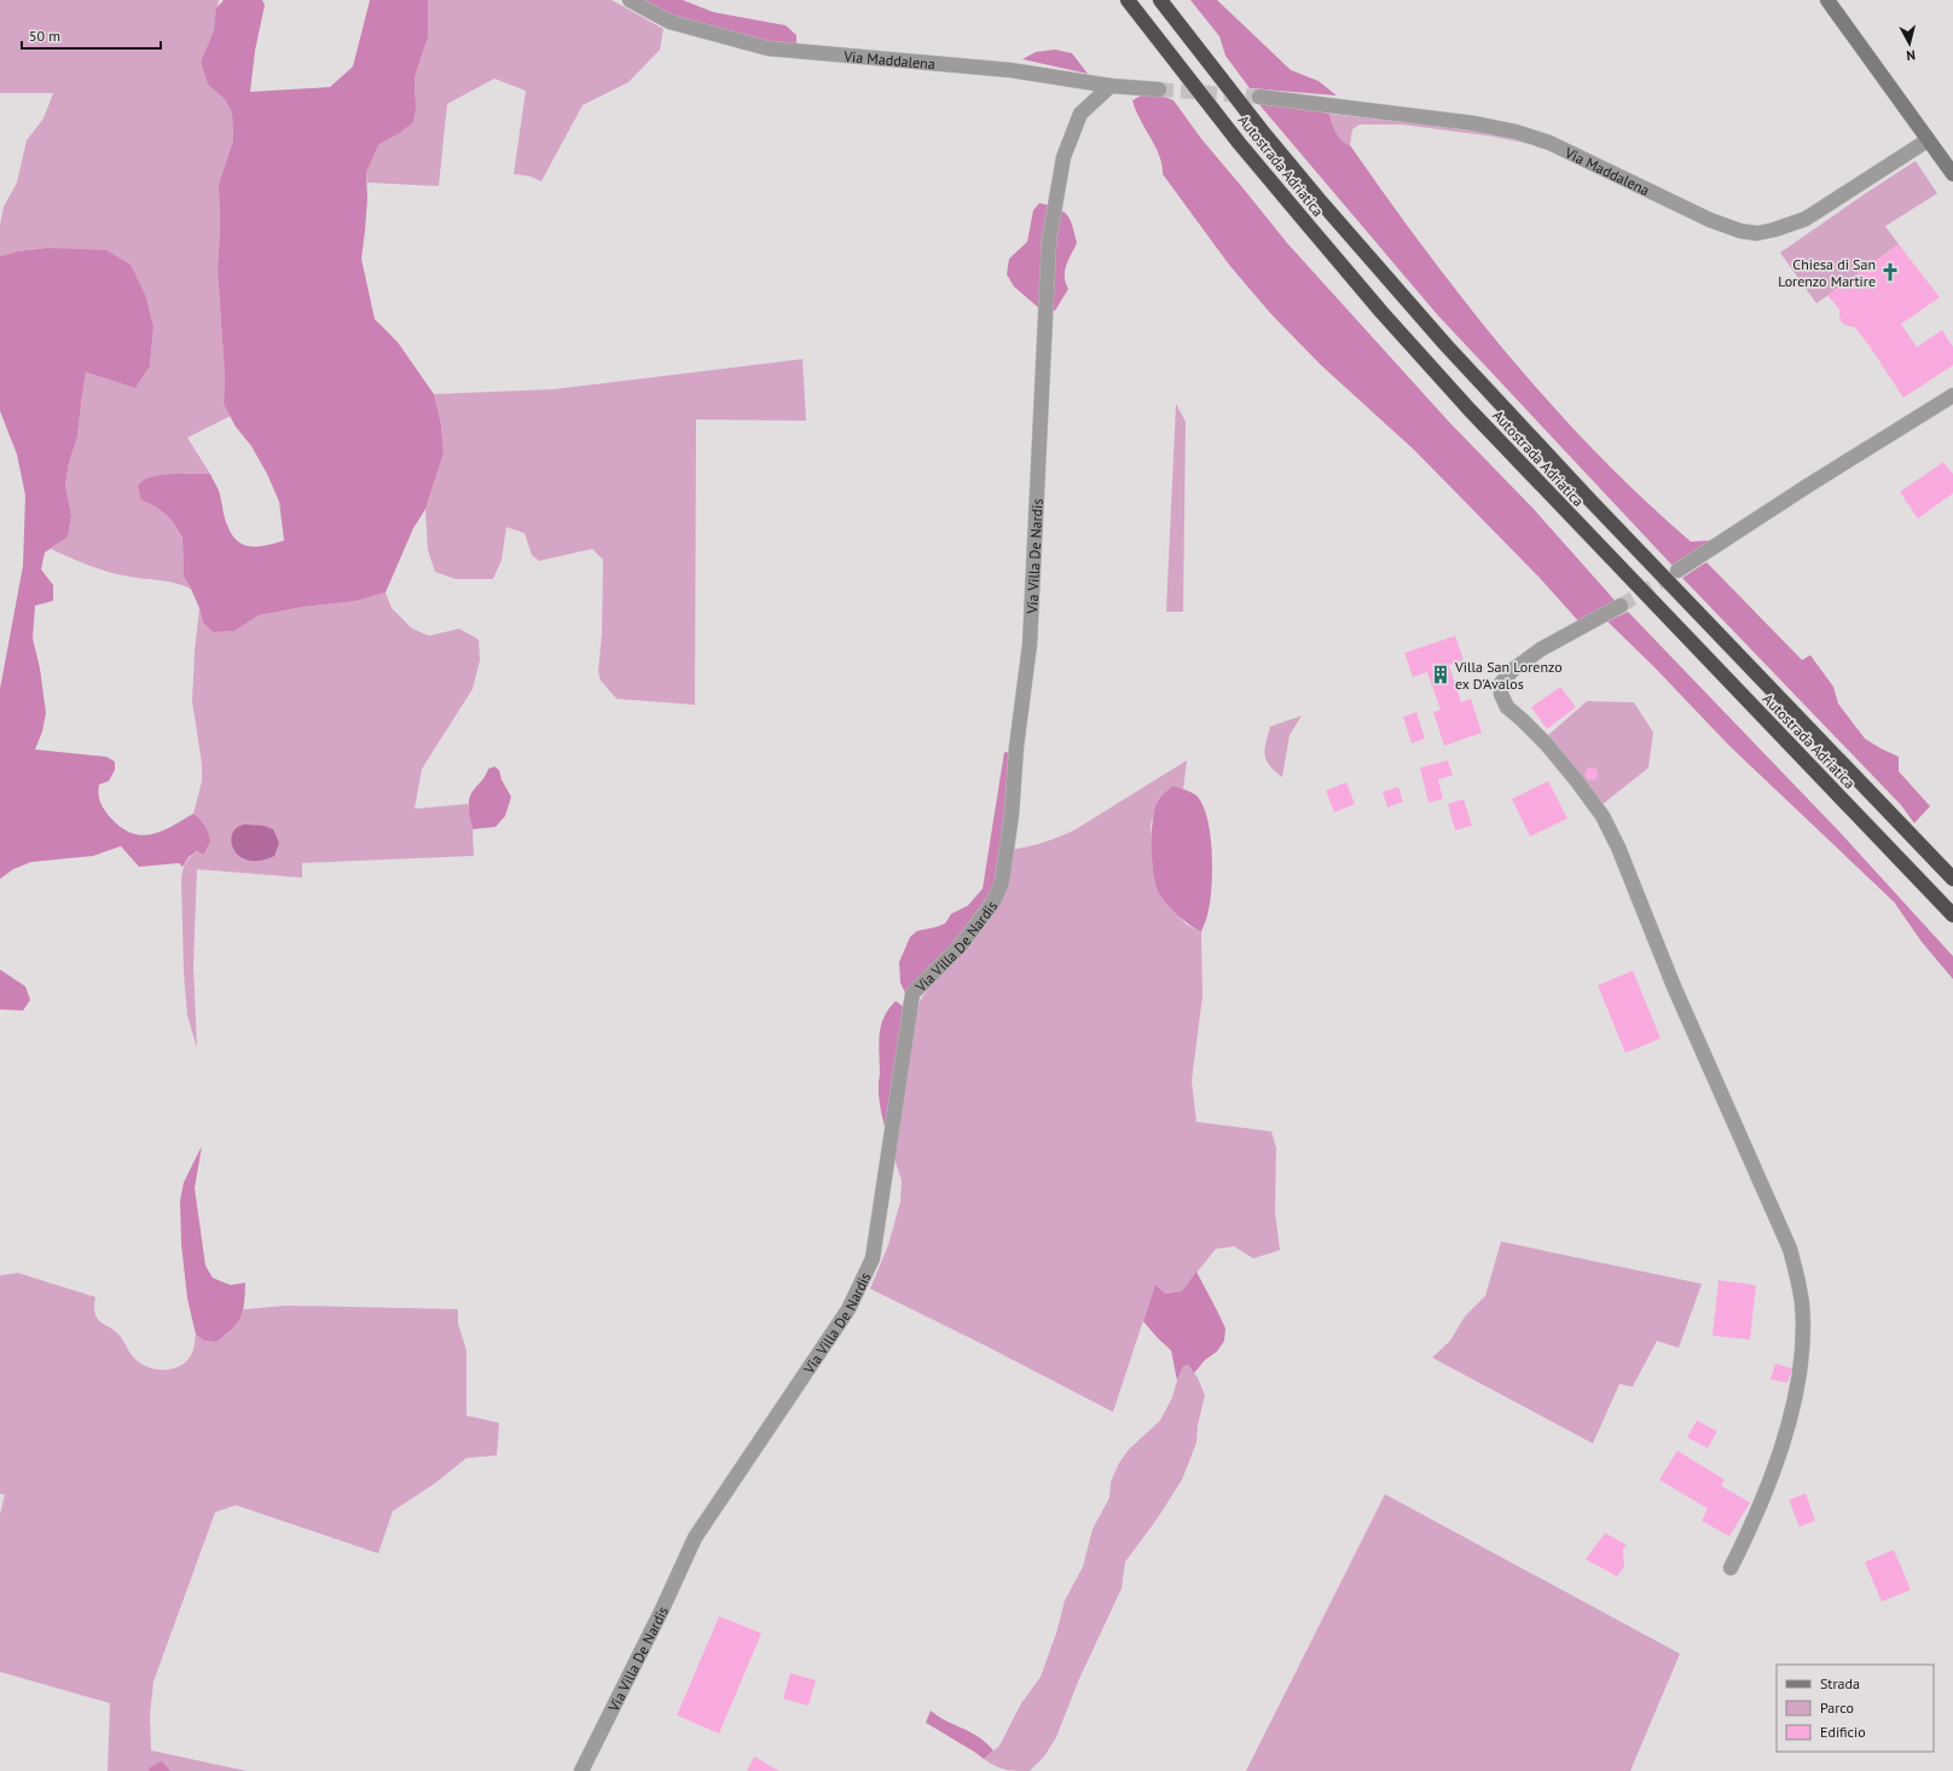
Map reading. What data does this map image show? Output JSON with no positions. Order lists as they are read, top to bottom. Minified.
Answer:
{"streets":{"highway":["Autostrada Adriatica"],"street":["Via Maddalena","Via Villa De Nardis"]},"crossings":[["Via Maddalena","Via Villa De Nardis"]],"places":{"church":["Chiesa di San Lorenzo Martire"],"building":["Villa San Lorenzo ex D'Avalos"]},"legend":["Strada","Parco","Edificio"],"scale_bar":"50 m","north":"bottom"}
